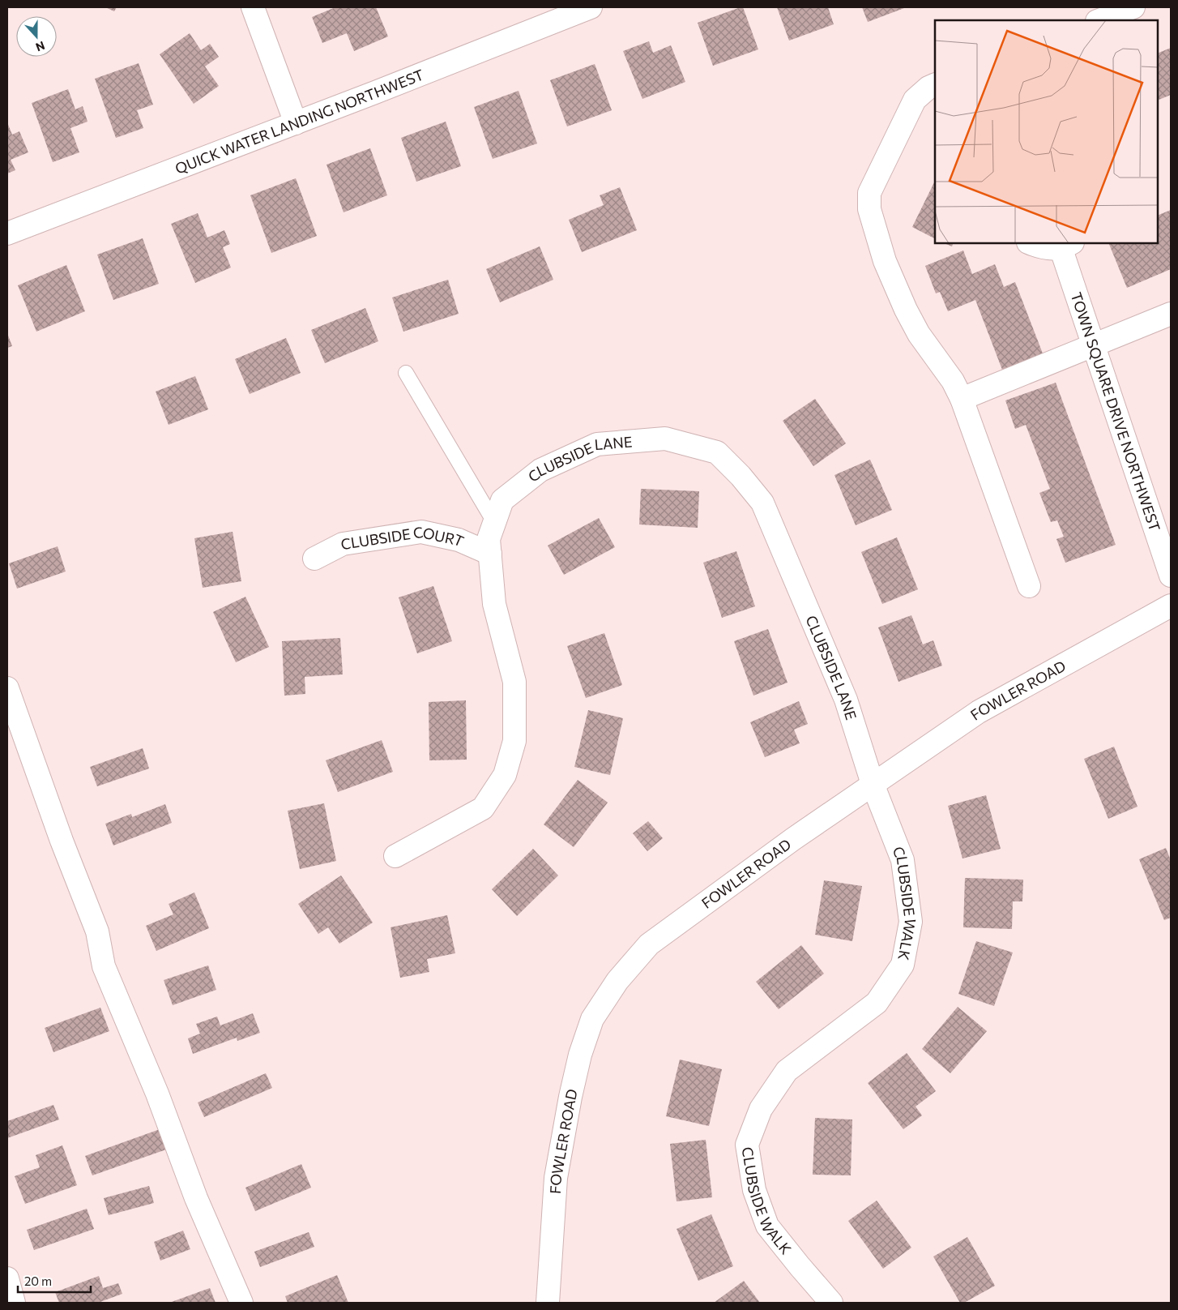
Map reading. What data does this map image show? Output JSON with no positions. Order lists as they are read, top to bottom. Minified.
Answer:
{"streets":{"street":["QUICK WATER LANDING NORTHWEST","TOWN SQUARE DRIVE NORTHWEST","CLUBSIDE LANE","CLUBSIDE COURT","FOWLER ROAD","CLUBSIDE WALK"]},"crossings":[["CLUBSIDE LANE","CLUBSIDE COURT"],["CLUBSIDE LANE","FOWLER ROAD"],["CLUBSIDE LANE","CLUBSIDE WALK"],["FOWLER ROAD","CLUBSIDE WALK"]],"scale_bar":"20 m","north":"bottom"}
